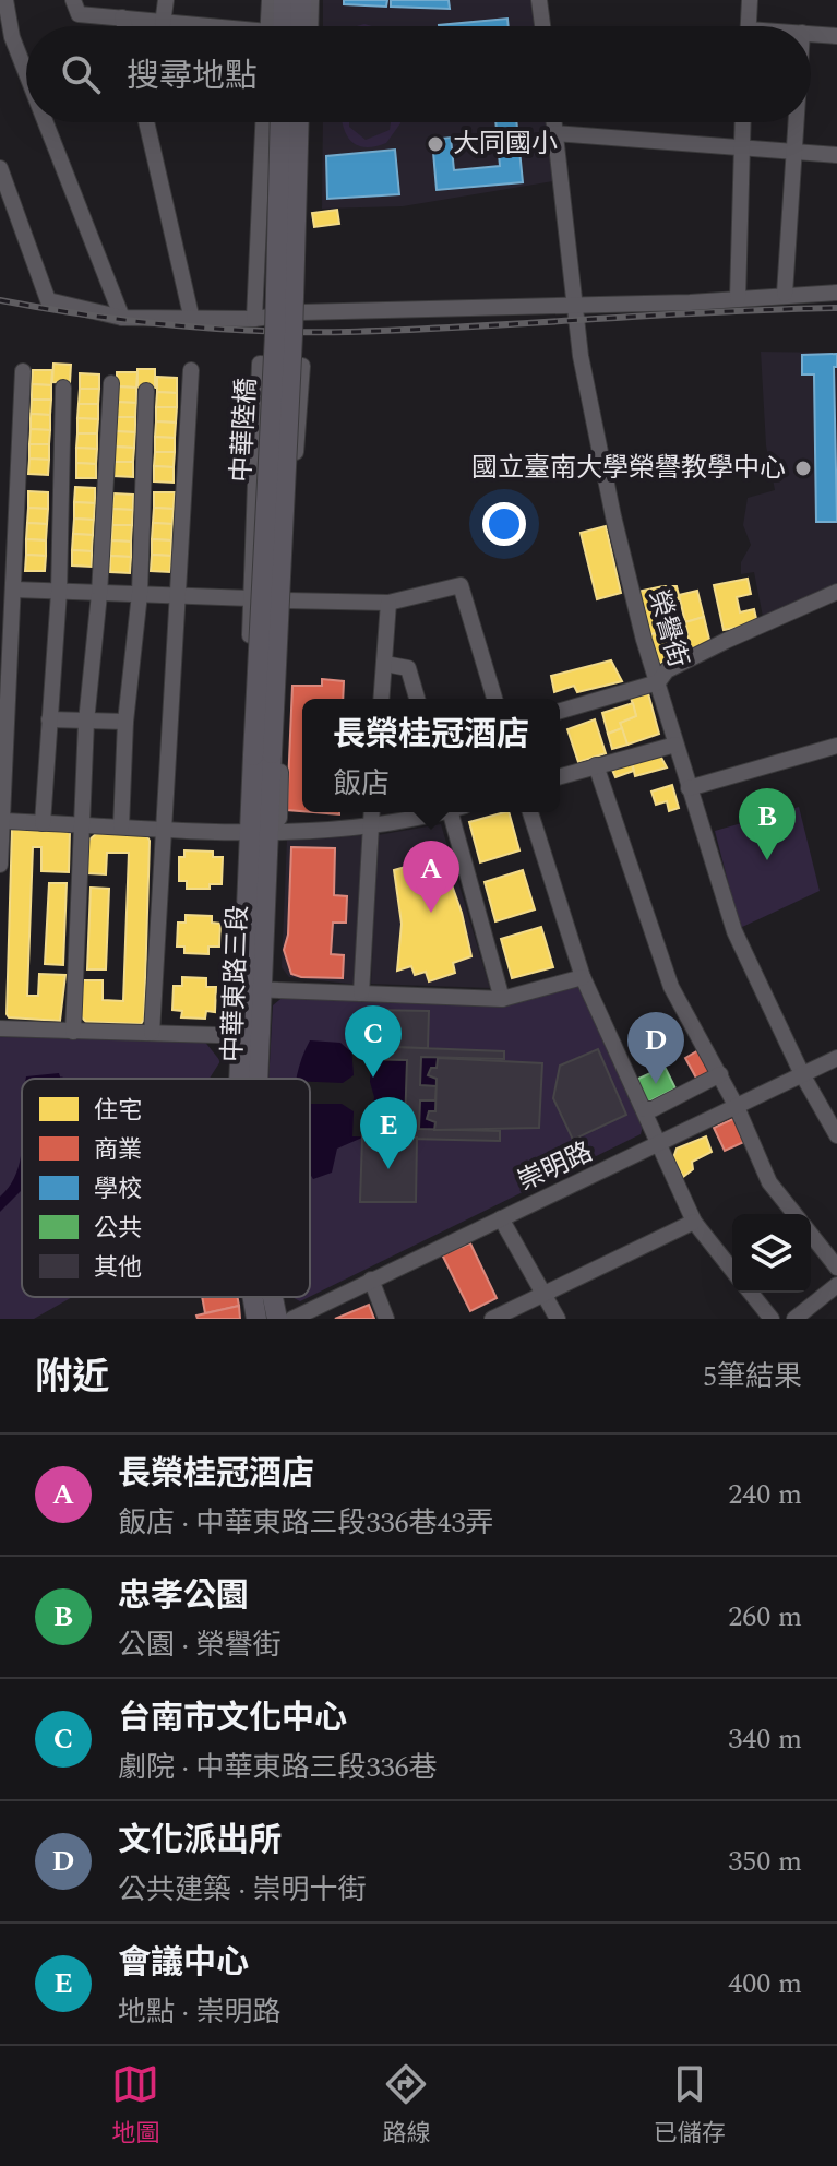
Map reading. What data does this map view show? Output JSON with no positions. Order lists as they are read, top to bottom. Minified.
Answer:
{"streets":{"main road":["中華陸橋","中華東路三段"],"street":["榮譽街","崇明路"]},"crossings":[["中華陸橋","中華東路三段"],["榮譽街","崇明路"]],"places":["大同國小","國立臺南大學榮譽教學中心"],"legend":["住宅","商業","學校","公共","其他"],"page":{"search":"搜尋地點","popup":["長榮桂冠酒店","飯店"],"pins":["B","A","C","D","E"],"heading":["附近","5筆結果"],"list":[{"mark":"A","name":"長榮桂冠酒店","note":"飯店 · 中華東路三段336巷43弄","value":"240 m"},{"mark":"B","name":"忠孝公園","note":"公園 · 榮譽街","value":"260 m"},{"mark":"C","name":"台南市文化中心","note":"劇院 · 中華東路三段336巷","value":"340 m"},{"mark":"D","name":"文化派出所","note":"公共建築 · 崇明十街","value":"350 m"},{"mark":"E","name":"會議中心","note":"地點 · 崇明路","value":"400 m"}],"nav":["地圖","路線","已儲存"]}}
